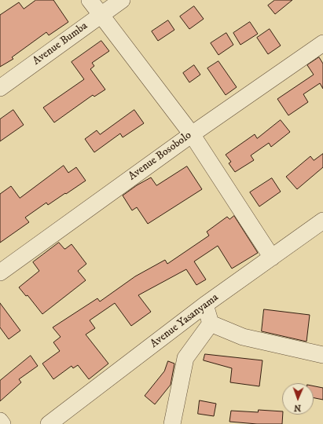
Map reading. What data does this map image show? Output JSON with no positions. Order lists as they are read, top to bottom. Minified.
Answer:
{"streets":{"street":["Avenue Bumba","Avenue Bosobolo","Avenue Yasanyama"]},"north":"bottom"}
